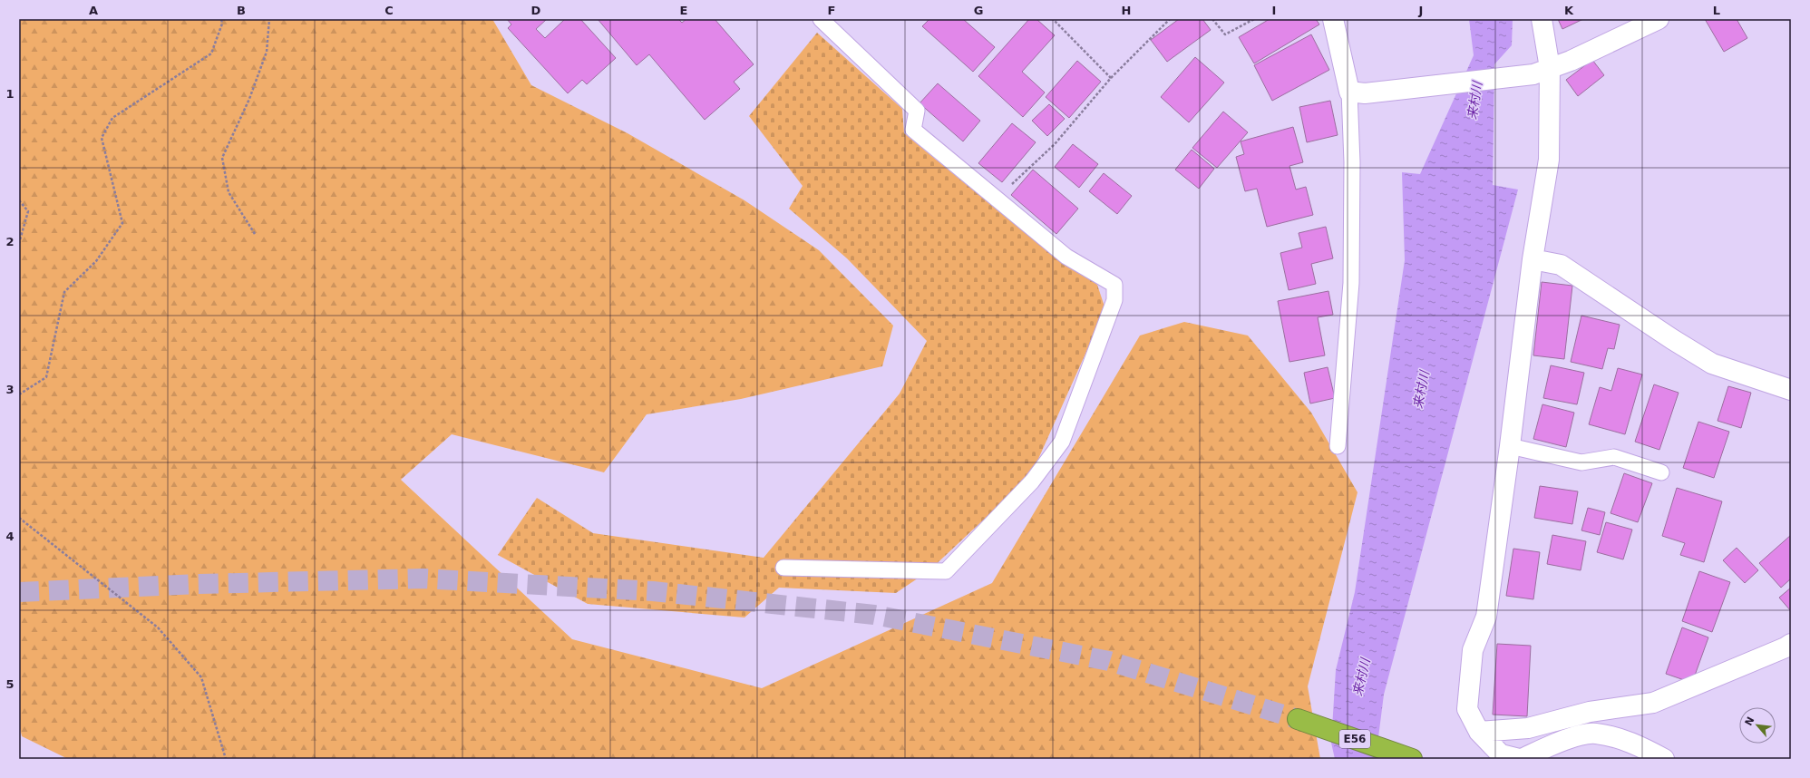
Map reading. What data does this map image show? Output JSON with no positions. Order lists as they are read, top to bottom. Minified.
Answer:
{"streets":{"highway":["E56"]},"water":["来村川"],"north":"top left","grid":{"columns":["A","B","C","D","E","F","G","H","I","J","K","L"],"rows":["1","2","3","4","5"]}}
